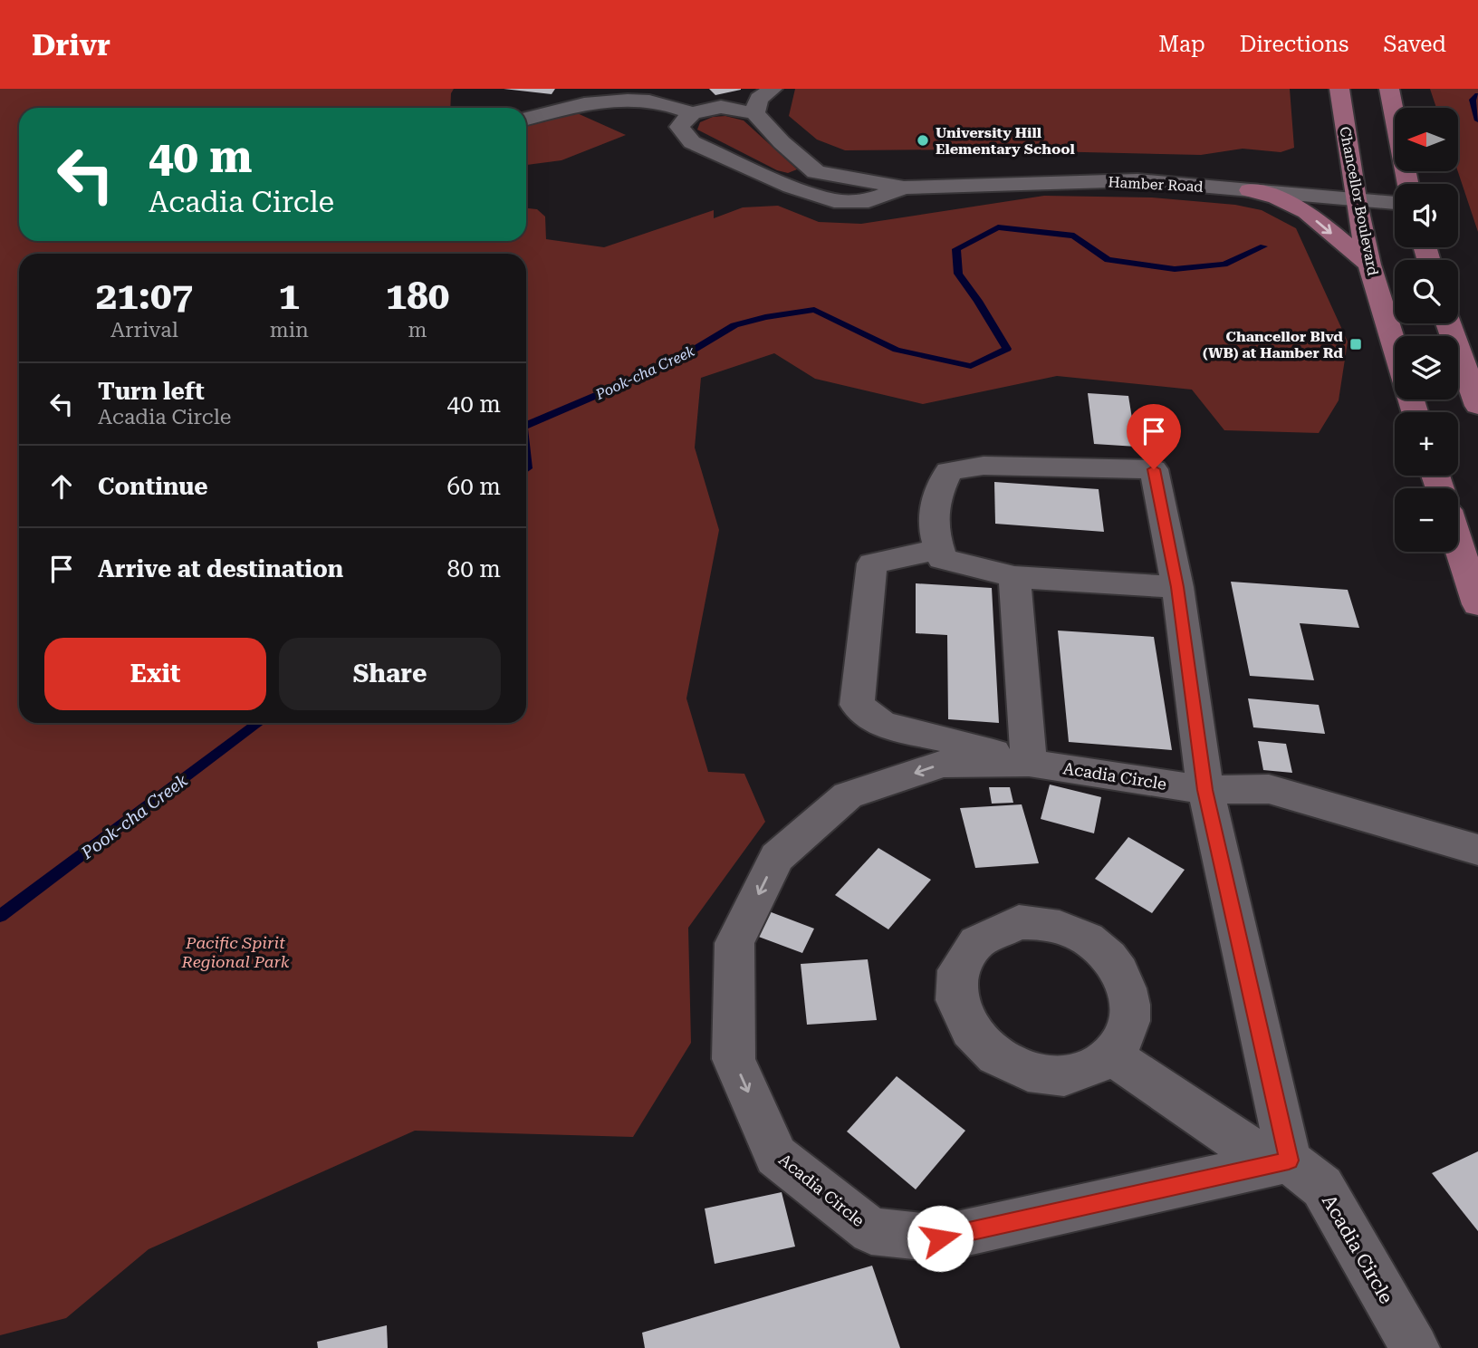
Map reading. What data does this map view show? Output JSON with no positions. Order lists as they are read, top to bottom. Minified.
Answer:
{"streets":{"main road":["Chancellor Boulevard"],"street":["Hamber Road","Acadia Circle"]},"crossings":[["Hamber Road","Chancellor Boulevard"]],"water":["Pook-cha Creek"],"parks":["Pacific Spirit Regional Park"],"places":{"other":["University Hill Elementary School"],"transit":["Chancellor Blvd (WB) at Hamber Rd"]},"north":"left","page":{"header":"Drivr","nav":["Map","Directions","Saved"],"map_buttons":["+","−"],"turn":["40 m","Acadia Circle"],"eta":["21:07","Arrival","1","min","180","m"],"list":[{"name":"Turn left","note":"Acadia Circle","value":"40 m"},{"name":"Continue","value":"60 m"},{"name":"Arrive at destination","value":"80 m"}],"buttons":["Exit","Share"]}}
